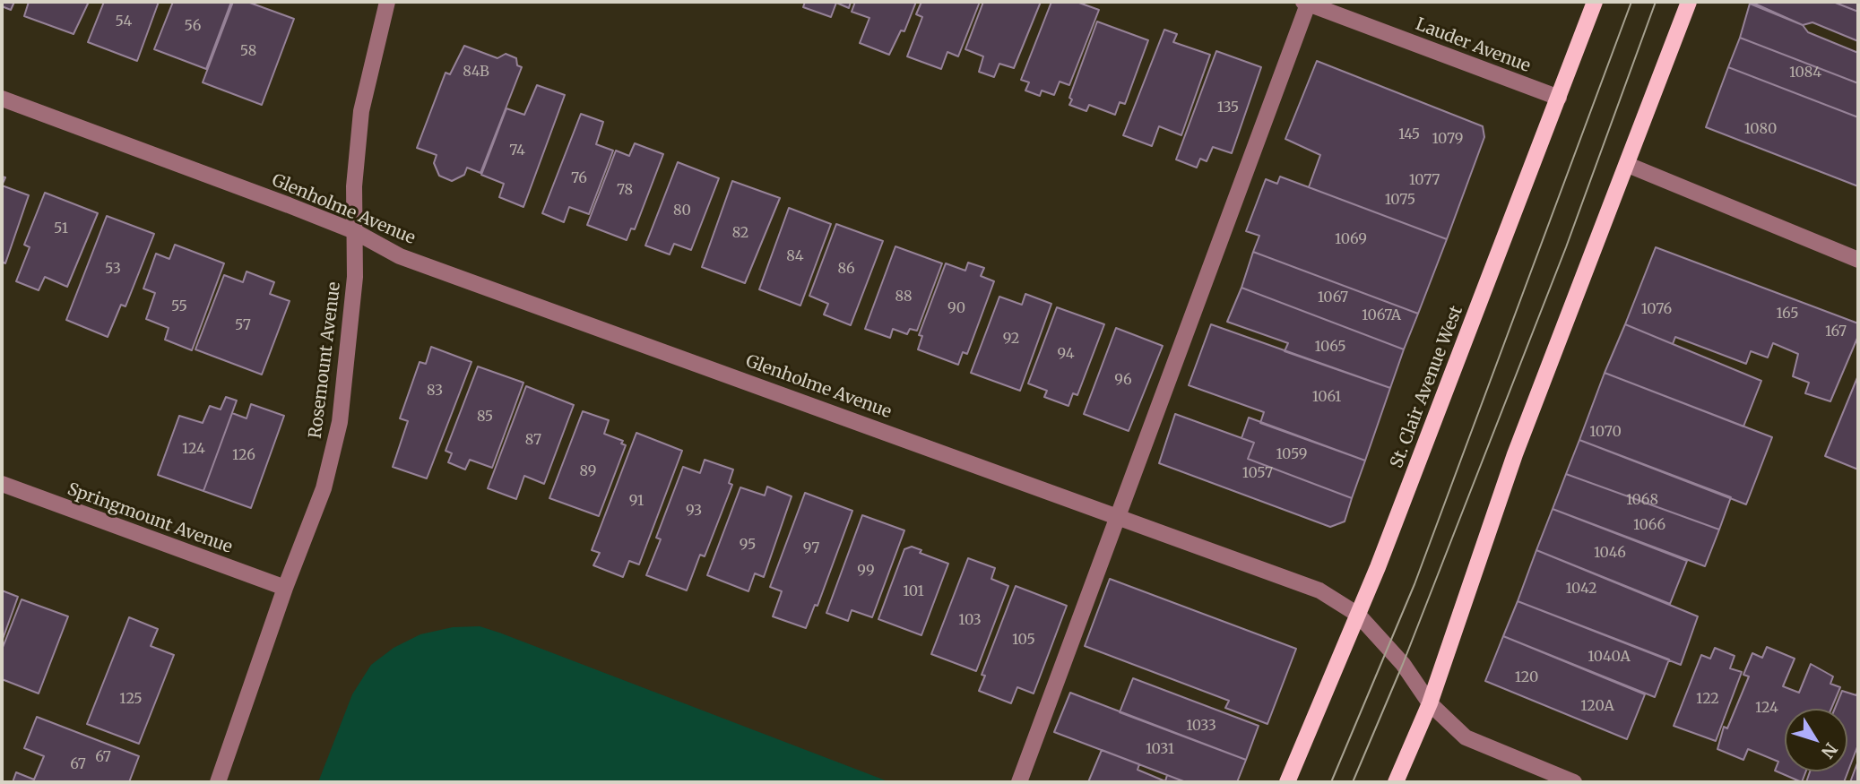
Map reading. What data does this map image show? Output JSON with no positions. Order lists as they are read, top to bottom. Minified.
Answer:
{"streets":{"main road":["St. Clair Avenue West"],"street":["Lauder Avenue","Glenholme Avenue","Rosemount Avenue","Springmount Avenue"]},"crossings":[["Lauder Avenue","St. Clair Avenue West"],["Glenholme Avenue","Rosemount Avenue"],["Glenholme Avenue","St. Clair Avenue West"],["Rosemount Avenue","Springmount Avenue"]],"house_numbers":["54","56","58","84B","1084","135","1080","145","1079","74","76","1077","78","1075","80","51","82","1069","84","53","86","88","1067","55","90","1076","165","1067A","57","167","92","1065","94","96","83","1061","85","1070","87","124","1059","126","89","1057","1068","91","93","1066","95","97","1046","99","1042","101","103","105","1040A","120","125","122","120A","124","1033","1031","67","67"],"north":"bottom right"}
